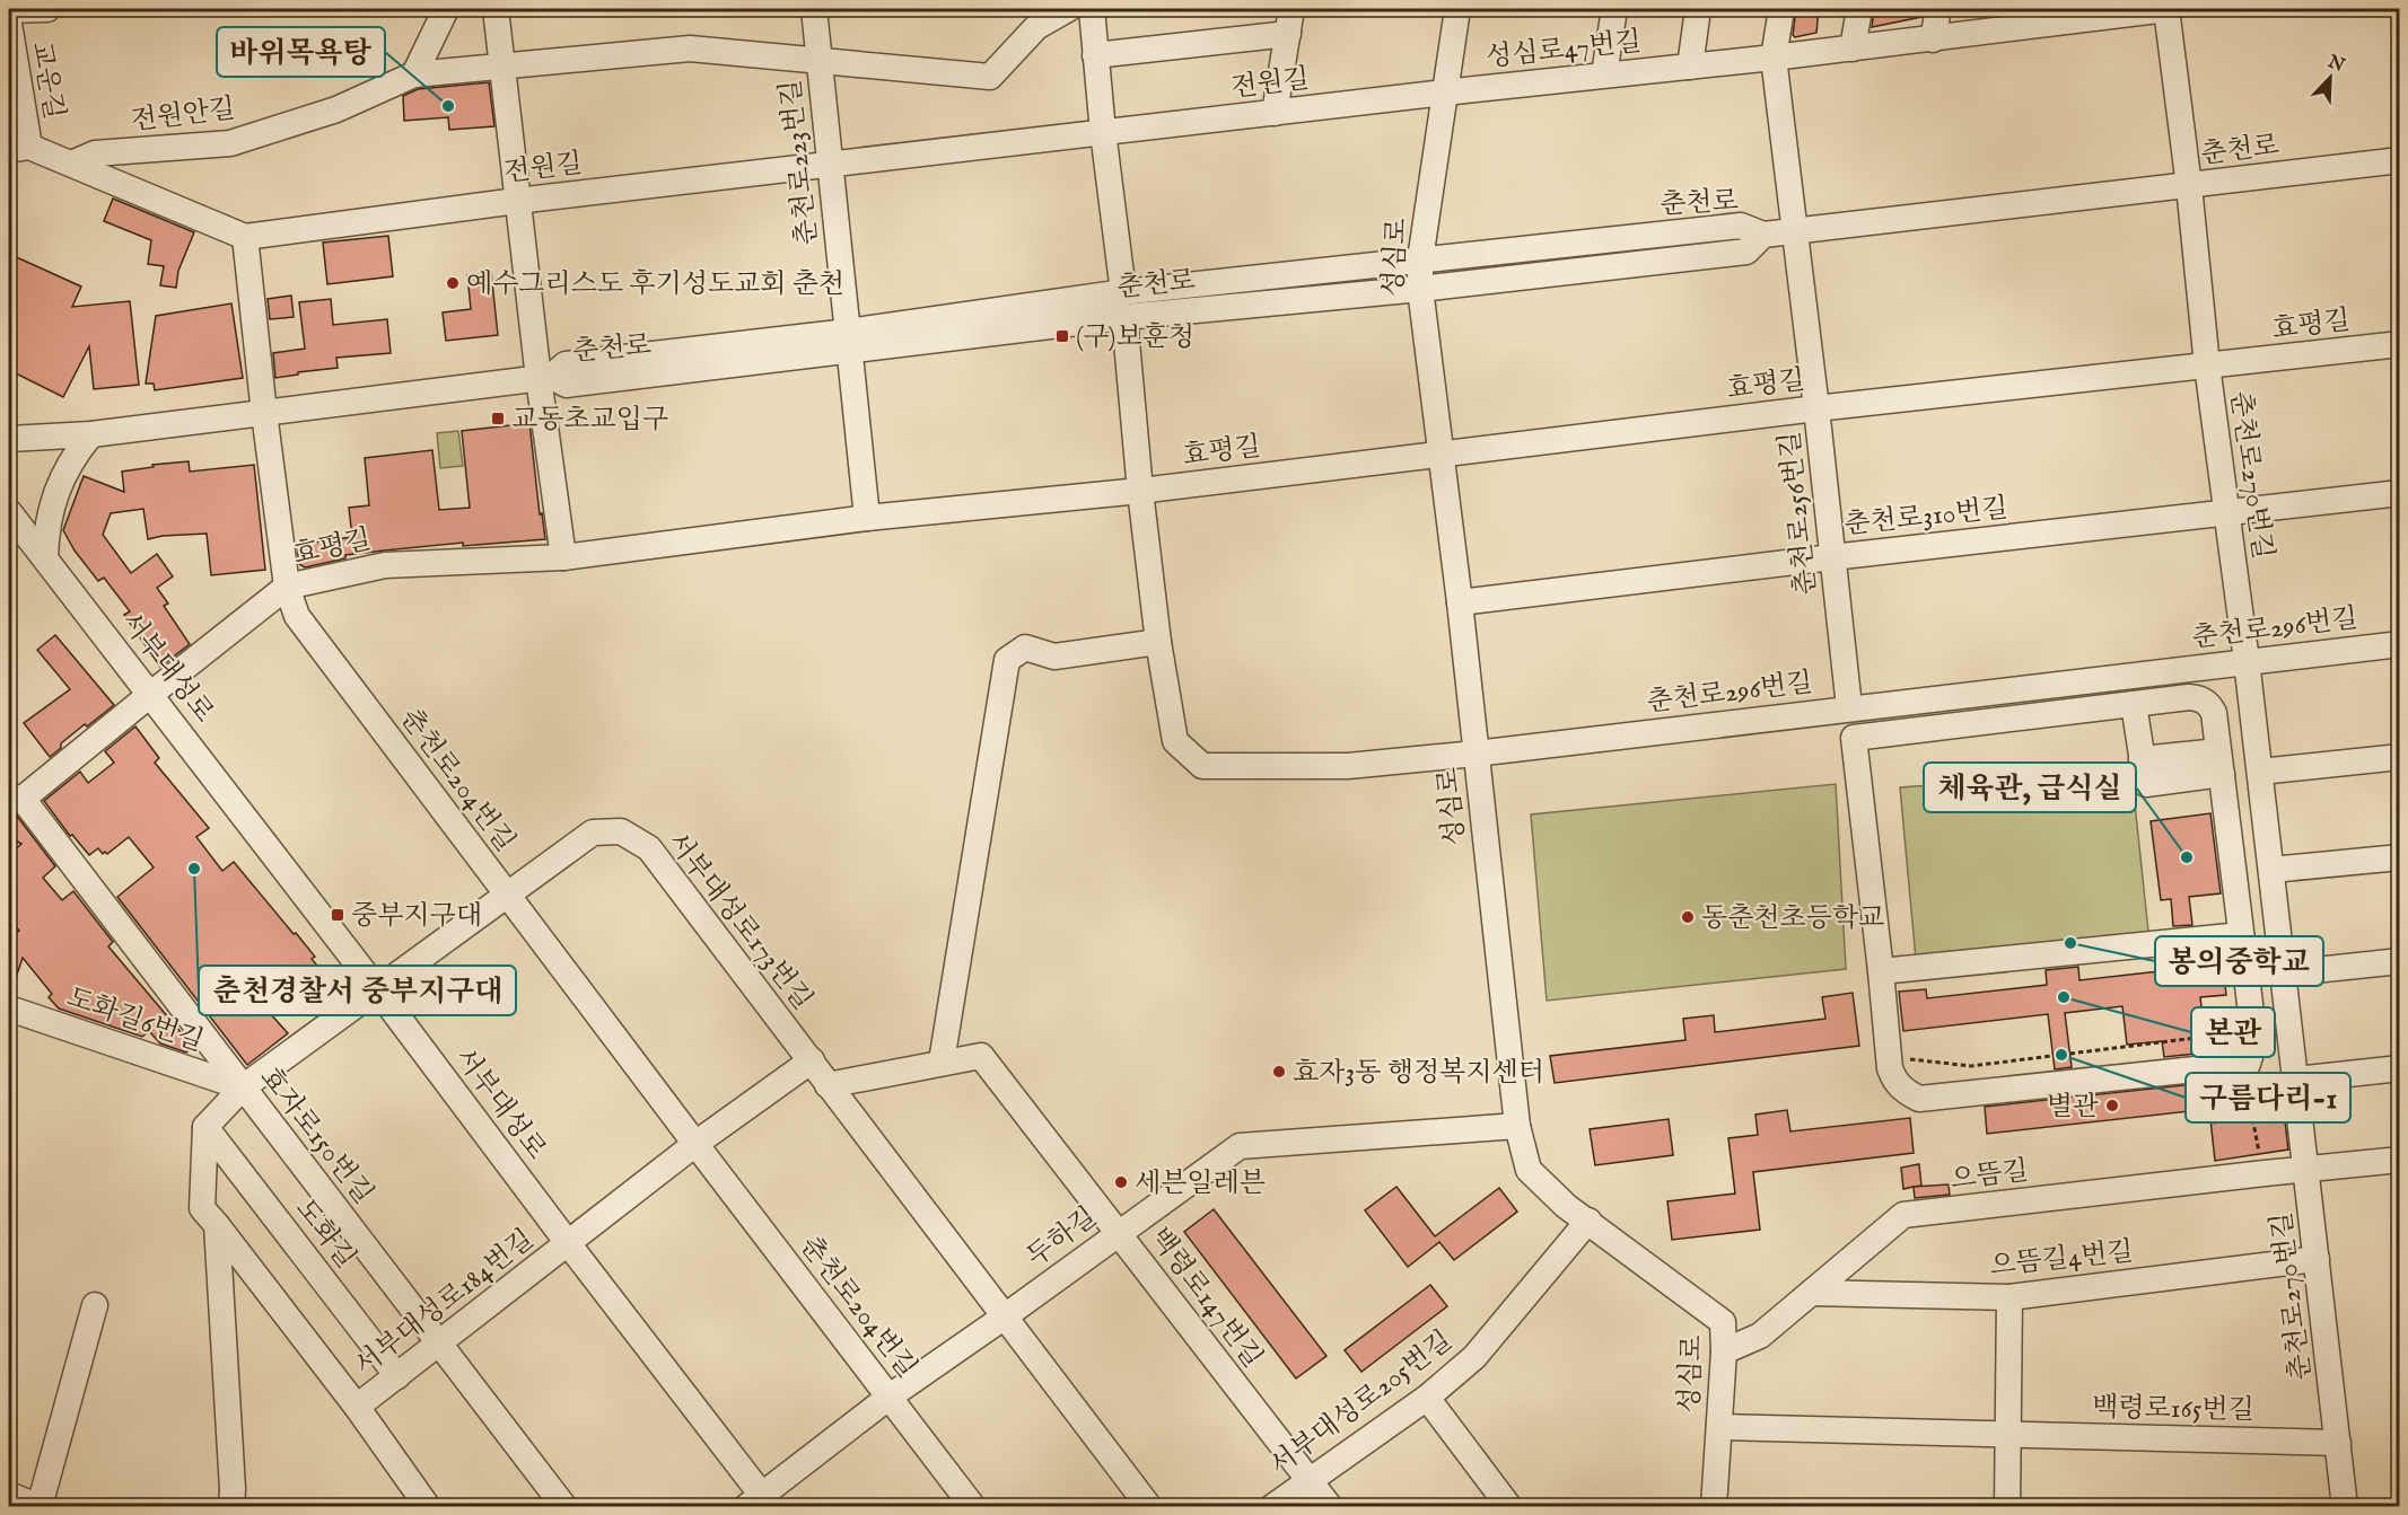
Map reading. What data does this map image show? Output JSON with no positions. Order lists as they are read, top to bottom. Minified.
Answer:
{"streets":{"street":["성심로47번길","교운길","전원길","전원안길","춘천로","춘천로223번길","성심로","효평길","춘천로270번길","춘천로256번길","춘천로310번길","춘천로296번길","서부대성로","춘천로204번길","서부대성로173번길","도화길6번길","효자로150번길","으뜸길","도화길","두하길","으뜸길4번길","백령로147번길","서부대성로184번길","서부대성로205번길","백령로165번길"]},"crossings":[["성심로47번길","전원길"],["성심로47번길","성심로"],["성심로47번길","춘천로270번길"],["성심로47번길","춘천로256번길"],["전원길","춘천로223번길"],["전원길","성심로"],["전원길","춘천로204번길"],["전원안길","춘천로223번길"],["춘천로","춘천로223번길"],["춘천로","성심로"],["춘천로","춘천로270번길"],["춘천로","춘천로256번길"],["춘천로","춘천로204번길"],["성심로","효평길"],["성심로","춘천로310번길"],["성심로","춘천로296번길"],["성심로","으뜸길"],["성심로","두하길"],["성심로","서부대성로205번길"],["성심로","백령로165번길"],["효평길","춘천로270번길"],["효평길","춘천로256번길"],["효평길","서부대성로"],["효평길","춘천로204번길"],["효평길","효자로150번길"],["춘천로270번길","춘천로310번길"],["춘천로270번길","춘천로296번길"],["춘천로270번길","으뜸길"],["춘천로270번길","으뜸길4번길"],["춘천로270번길","백령로165번길"],["춘천로256번길","춘천로310번길"],["춘천로256번길","춘천로296번길"],["서부대성로","서부대성로173번길"],["서부대성로","효자로150번길"],["서부대성로","두하길"],["서부대성로","서부대성로184번길"],["춘천로204번길","서부대성로173번길"],["춘천로204번길","두하길"],["서부대성로173번길","두하길"],["서부대성로173번길","백령로147번길"],["도화길6번길","효자로150번길"],["효자로150번길","서부대성로184번길"],["으뜸길","으뜸길4번길"],["도화길","서부대성로184번길"],["두하길","백령로147번길"],["백령로147번길","서부대성로205번길"]],"places":{"other":["바위목욕탕","예수그리스도 후기성도교회 춘천","체육관, 급식실","춘천경찰서 중부지구대","동춘천초등학교","봉의중학교","본관","구름다리-1","효자3동 행정복지센터","별관","세븐일레븐"],"transit":["(구)보훈청","교동초교입구","중부지구대"]},"north":"top right"}
